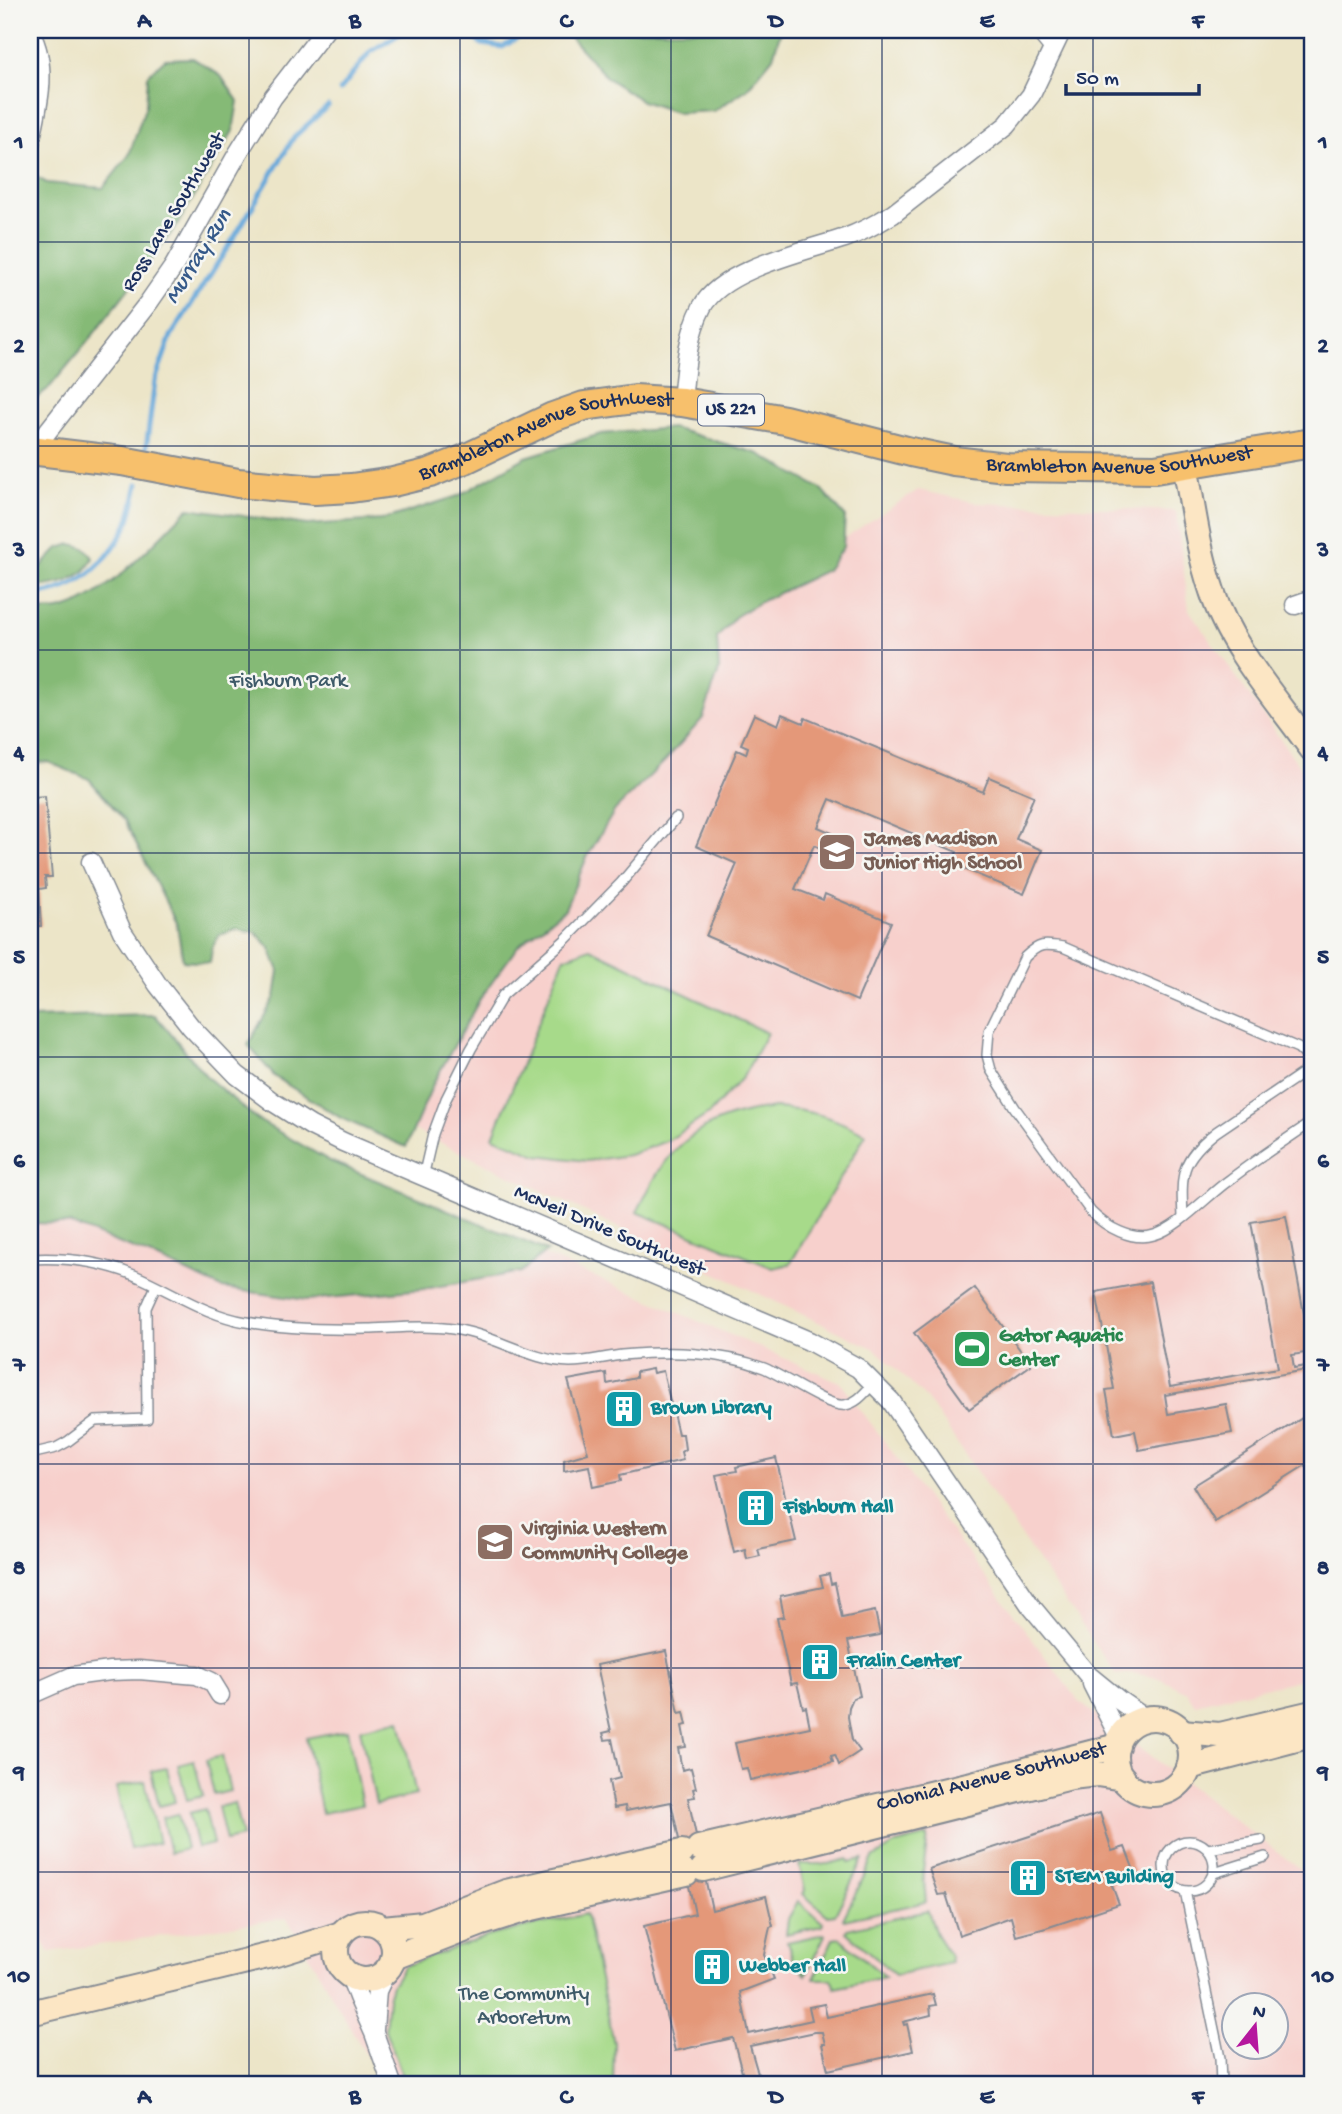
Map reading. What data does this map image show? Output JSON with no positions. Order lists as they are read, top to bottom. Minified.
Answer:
{"streets":{"main road":["US 221","Brambleton Avenue Southwest","Colonial Avenue Southwest"],"street":["Ross Lane Southwest","McNeil Drive Southwest"]},"crossings":[["Ross Lane Southwest","Brambleton Avenue Southwest"],["McNeil Drive Southwest","Colonial Avenue Southwest"]],"water":["Murray Run"],"parks":["Fishburn Park","The Community Arboretum"],"places":{"school or university":["James Madison Junior High School","Virginia Western Community College"],"sports":["Gator Aquatic Center"],"building":["Brown Library","Fishburn Hall","Fralin Center","STEM Building","Webber Hall"]},"scale_bar":"50 m","north":"top","grid":{"columns":["A","B","C","D","E","F"],"rows":["1","2","3","4","5","6","7","8","9","10"]}}
